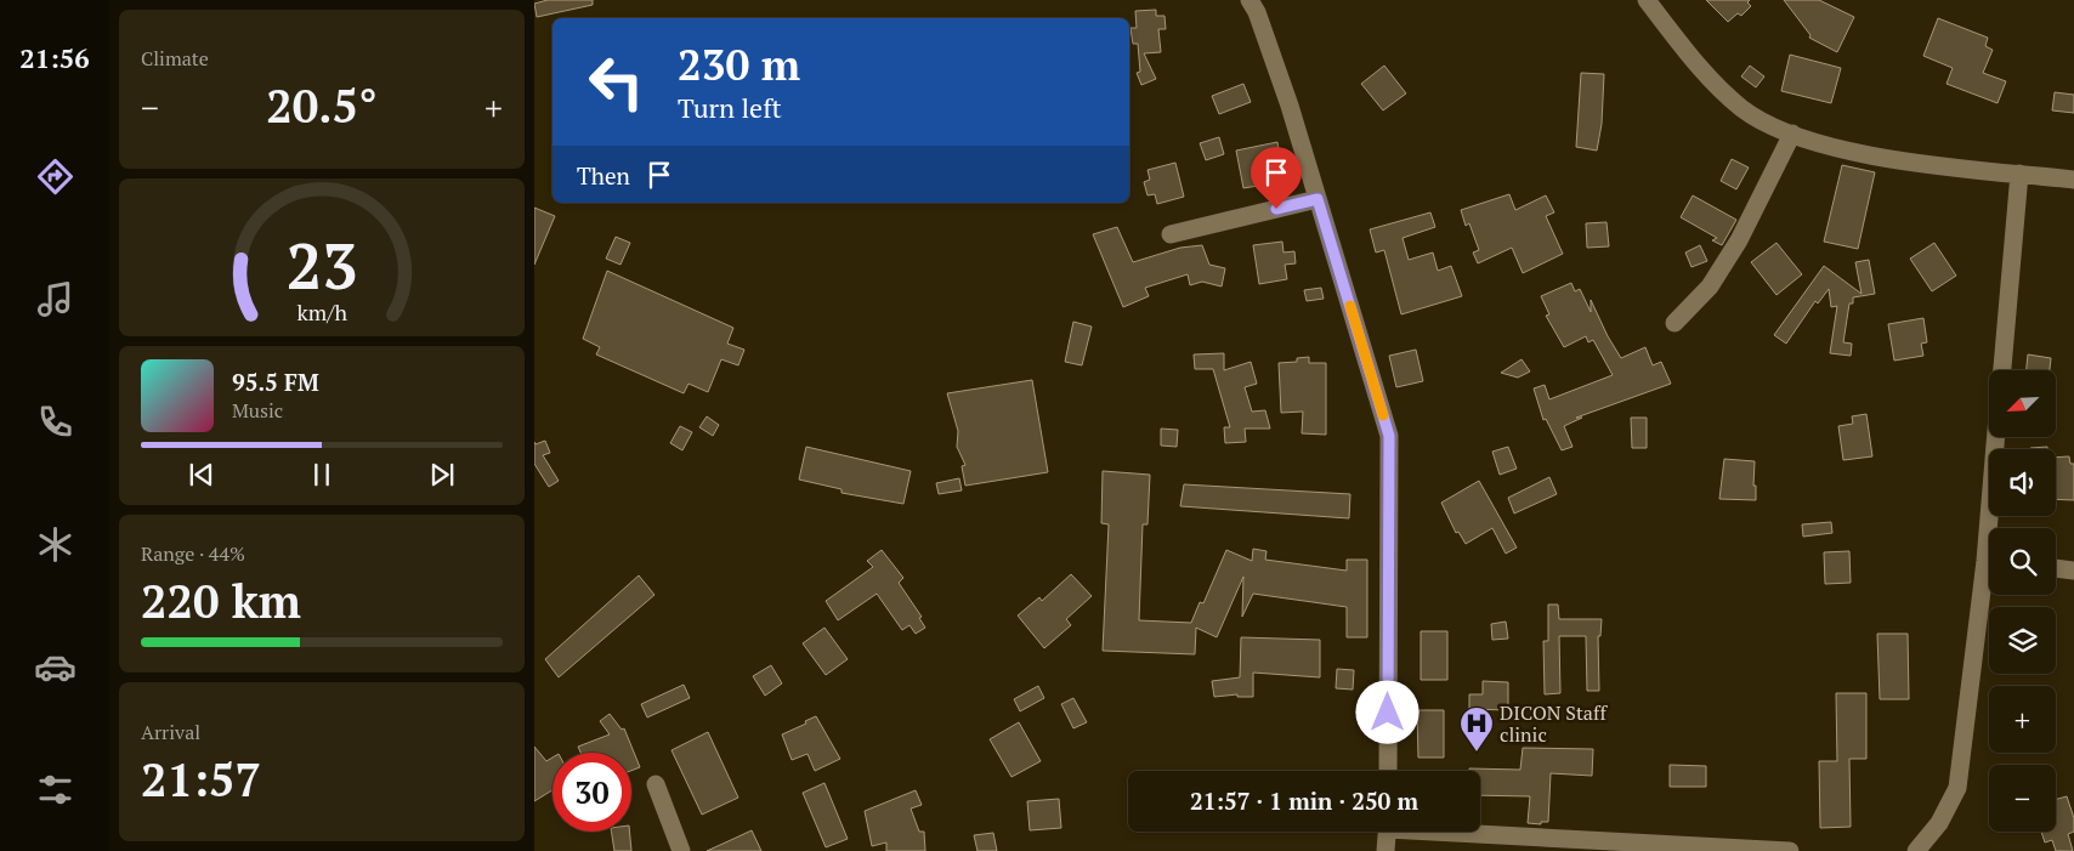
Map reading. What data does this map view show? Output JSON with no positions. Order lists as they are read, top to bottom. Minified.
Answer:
{"places":{"hospital":["DICON Staff clinic"]},"north":"bottom left","page":{"tabs":"21:56","tile":["Climate",["Range · 44%","220 km"],["Arrival","21:57"]],"turn":["230 m","Turn left"],"heat":["−","20.5°","+"],"then":"Then","song":["95.5 FM","Music"],"map_buttons":["+","−"],"limit":"30","trip":"21:57 · 1 min · 250 m","gauge":["23","km/h"]}}
